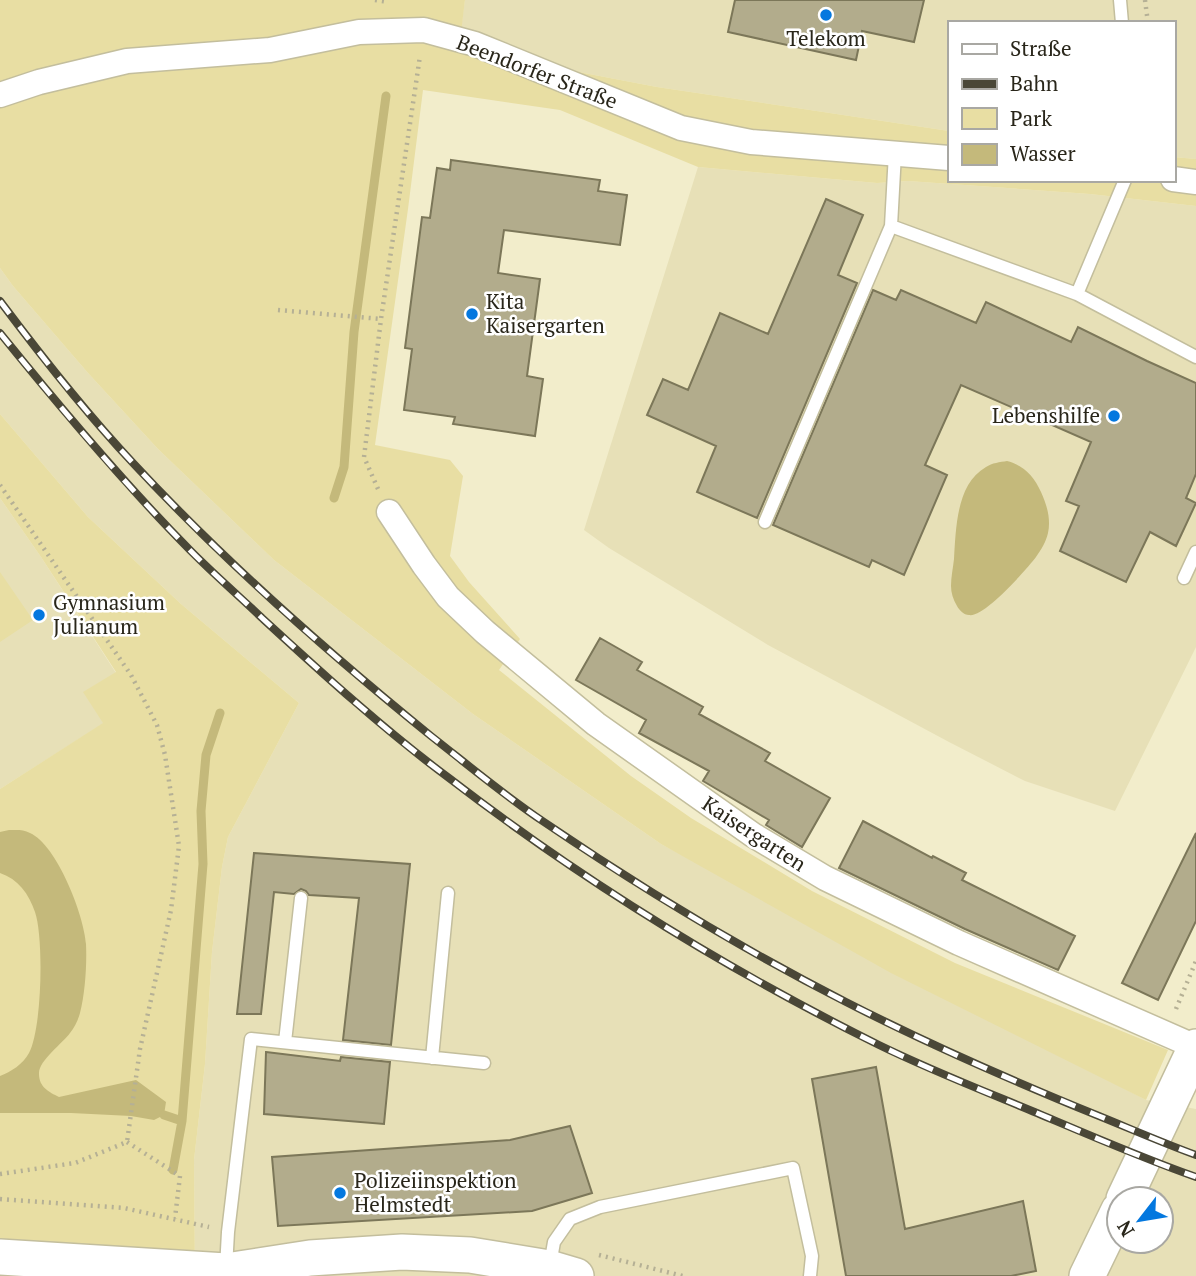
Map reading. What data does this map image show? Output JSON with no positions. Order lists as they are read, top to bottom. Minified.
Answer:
{"streets":{"street":["Beendorfer Straße","Kaisergarten"]},"places":["Telekom","Kita Kaisergarten","Lebenshilfe","Gymnasium Julianum","Polizeiinspektion Helmstedt"],"legend":["Straße","Bahn","Park","Wasser"],"north":"bottom left"}
